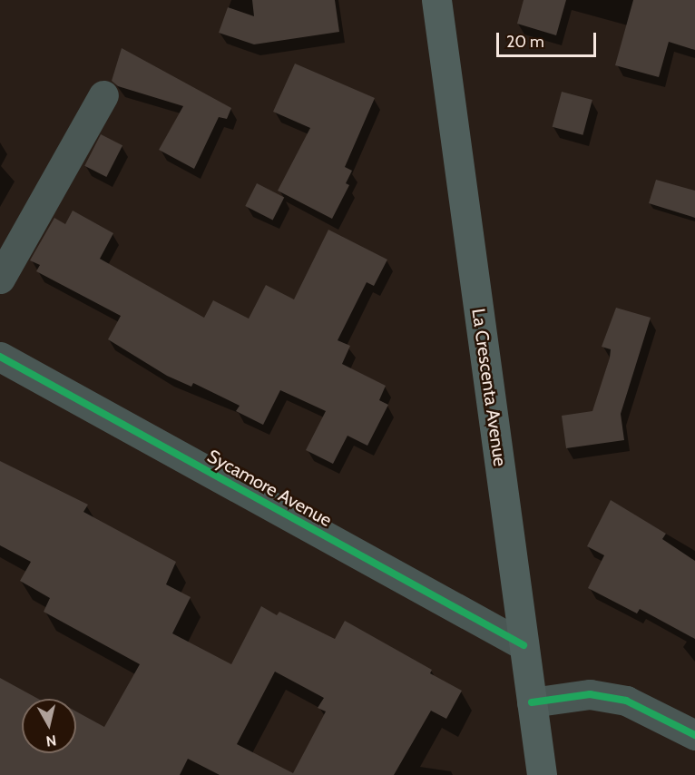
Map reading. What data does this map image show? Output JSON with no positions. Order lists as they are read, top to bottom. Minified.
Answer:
{"streets":{"main road":["La Crescenta Avenue"],"street":["Sycamore Avenue"]},"crossings":[["La Crescenta Avenue","Sycamore Avenue"]],"scale_bar":"20 m","north":"bottom"}
